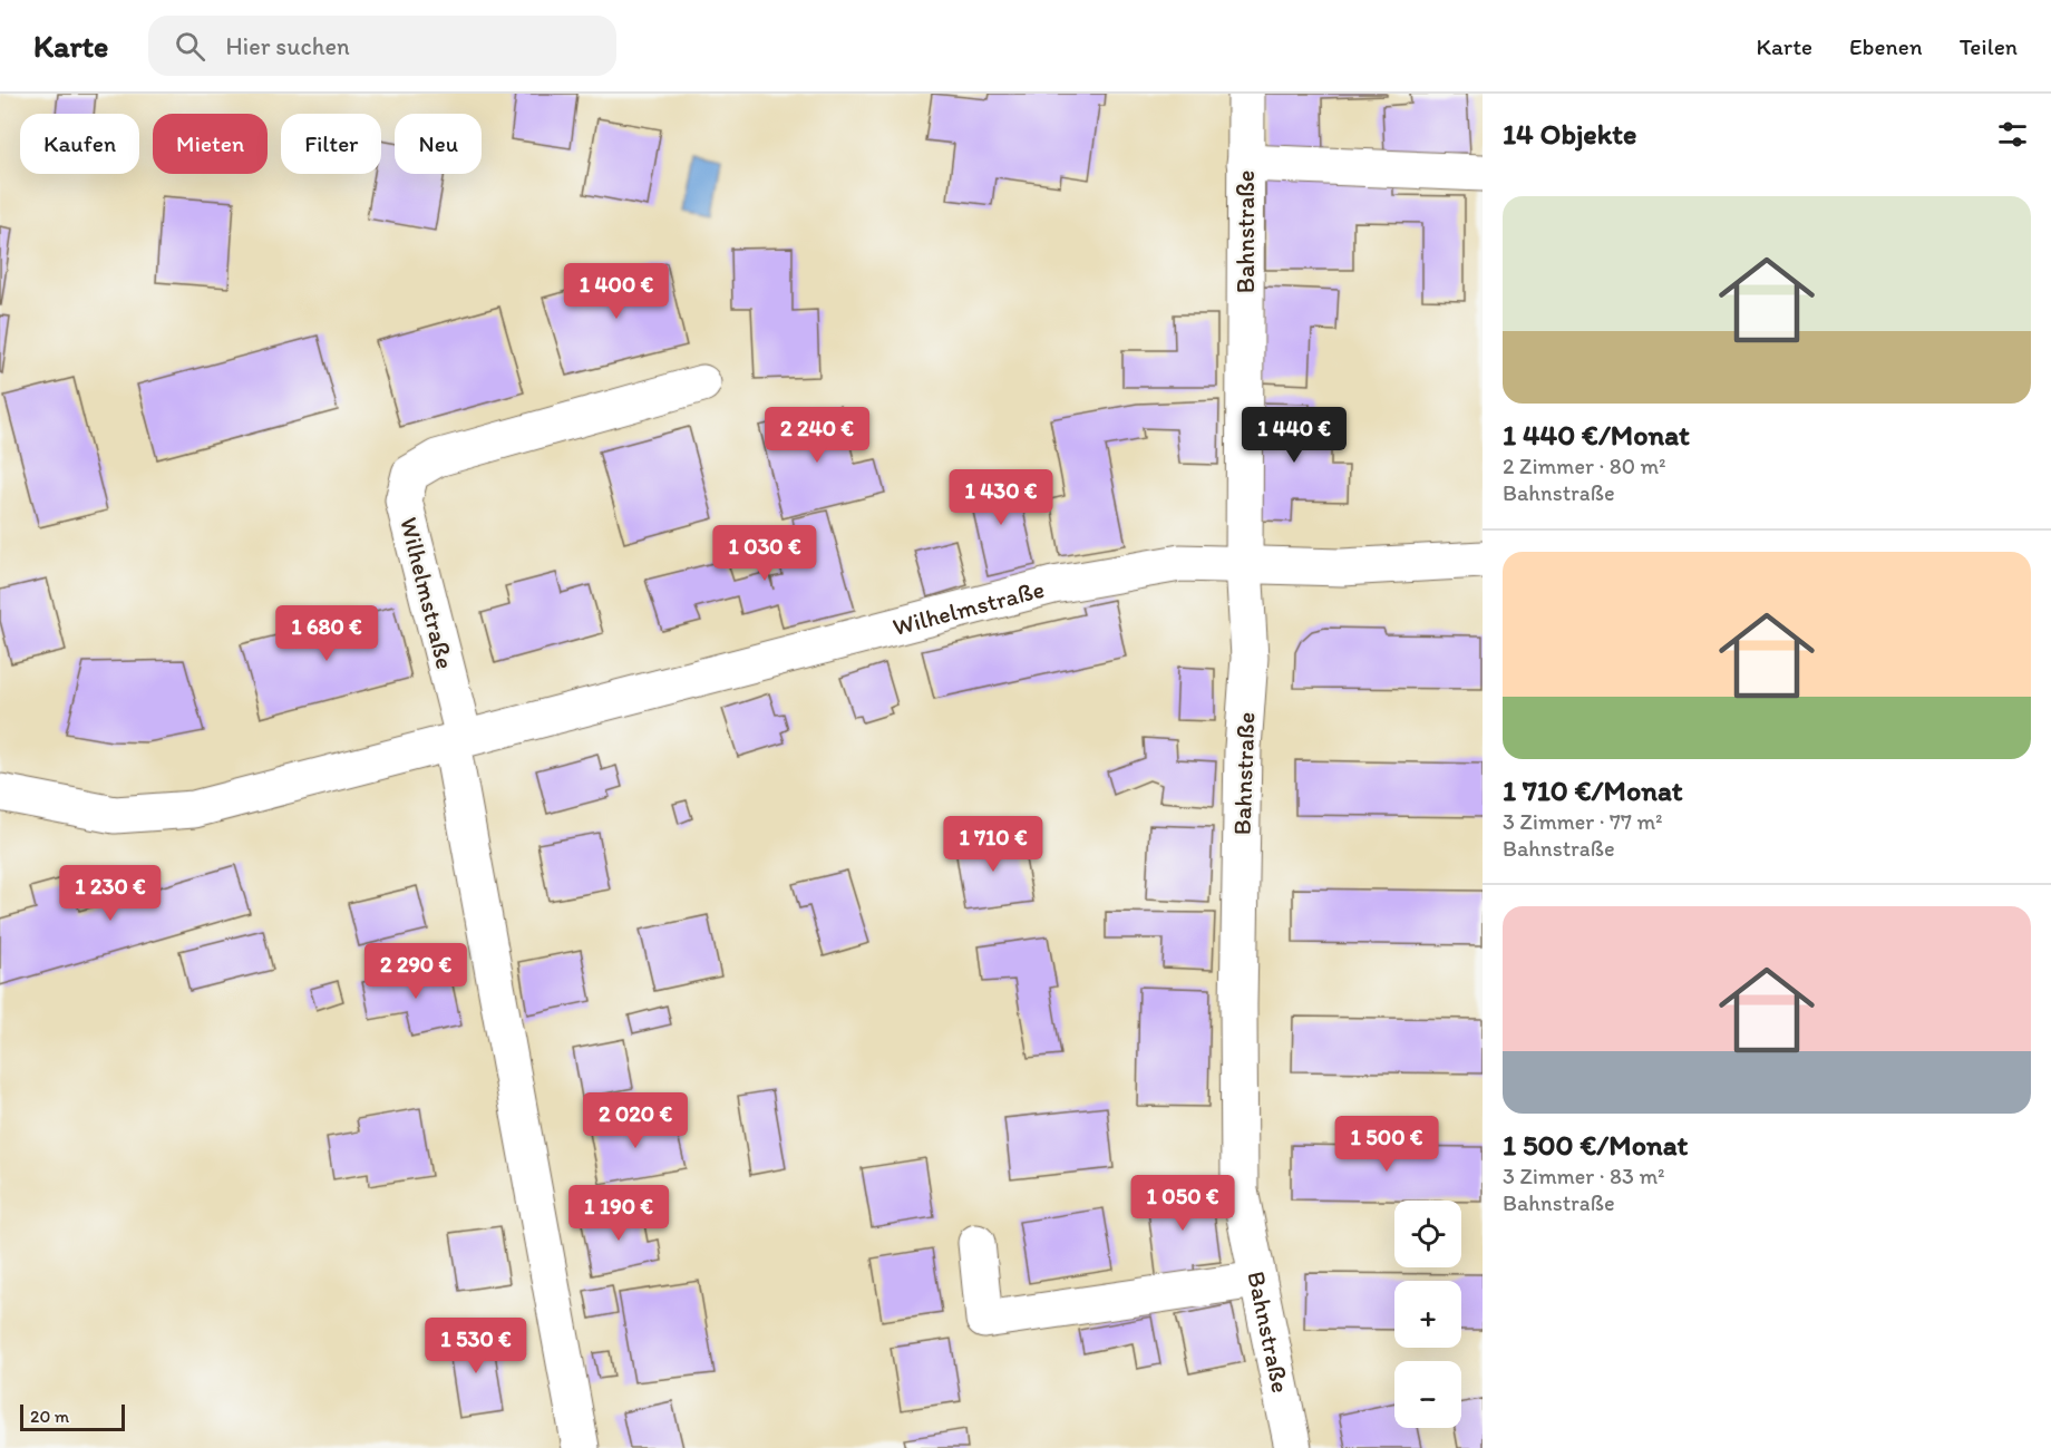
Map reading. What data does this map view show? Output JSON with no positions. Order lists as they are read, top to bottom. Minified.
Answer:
{"streets":{"street":["Bahnstraße","Wilhelmstraße"]},"crossings":[["Bahnstraße","Wilhelmstraße"]],"scale_bar":"20 m","page":{"header":"Karte","search":"Hier suchen","nav":["Karte","Ebenen","Teilen"],"heading":"14 Objekte","chip":["Kaufen","Mieten","Filter","Neu"],"list":[{"name":"1 440 €/Monat","note":"2 Zimmer · 80 m² · Bahnstraße"},{"name":"1 710 €/Monat","note":"3 Zimmer · 77 m² · Bahnstraße"},{"name":"1 500 €/Monat","note":"3 Zimmer · 83 m² · Bahnstraße"}],"price":["1 400 €","2 240 €","1 440 €","1 430 €","1 030 €","1 680 €","1 710 €","1 230 €","2 290 €","2 020 €","1 500 €","1 050 €","1 190 €","1 530 €"],"map_buttons":["+","−"],"scale":"20 m"}}
